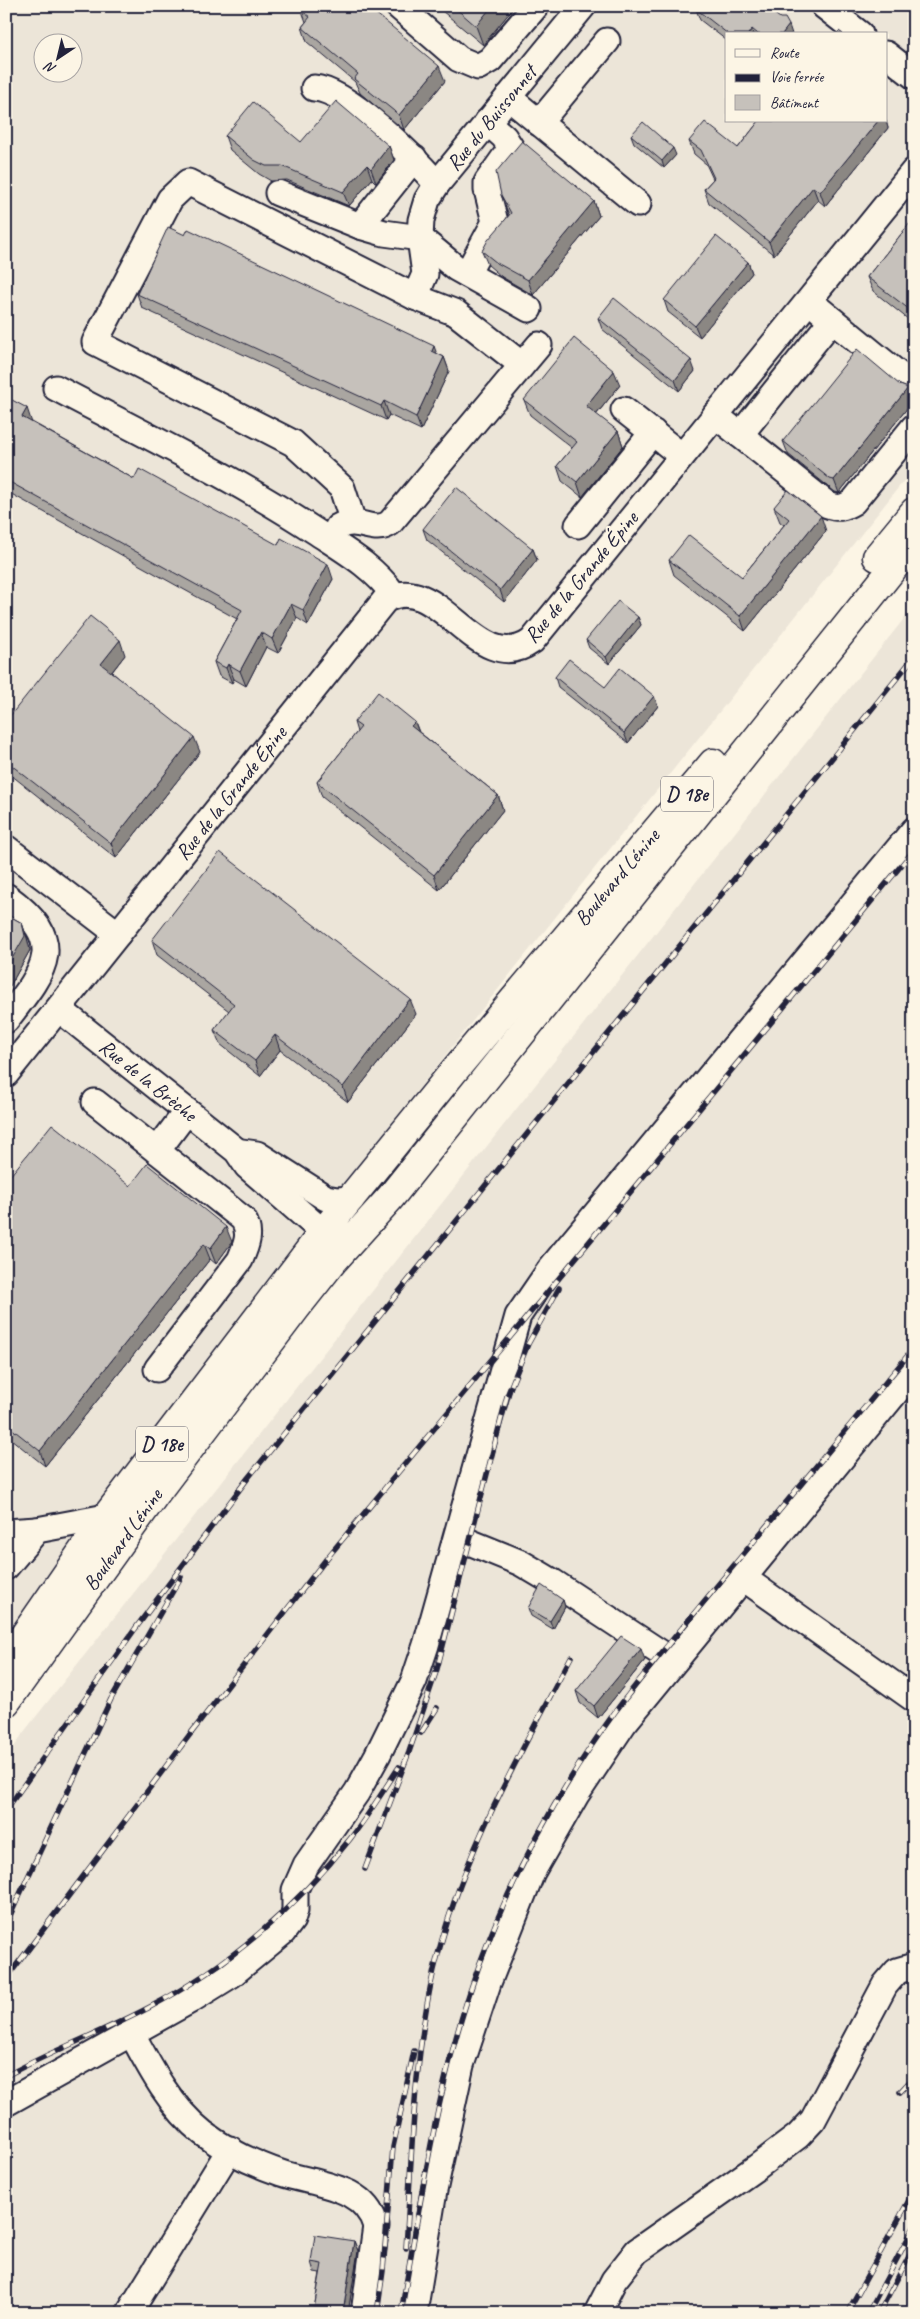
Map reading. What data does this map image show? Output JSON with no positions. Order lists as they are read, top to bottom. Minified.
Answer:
{"streets":{"main road":["D 18e","Boulevard Lénine"],"street":["Rue du Buissonnet","Rue de la Grande Épine","Rue de la Brèche"]},"crossings":[["Rue de la Grande Épine","Rue de la Brèche"],["Boulevard Lénine","Rue de la Brèche"]],"legend":["Route","Voie ferrée","Bâtiment"],"north":"bottom left"}
